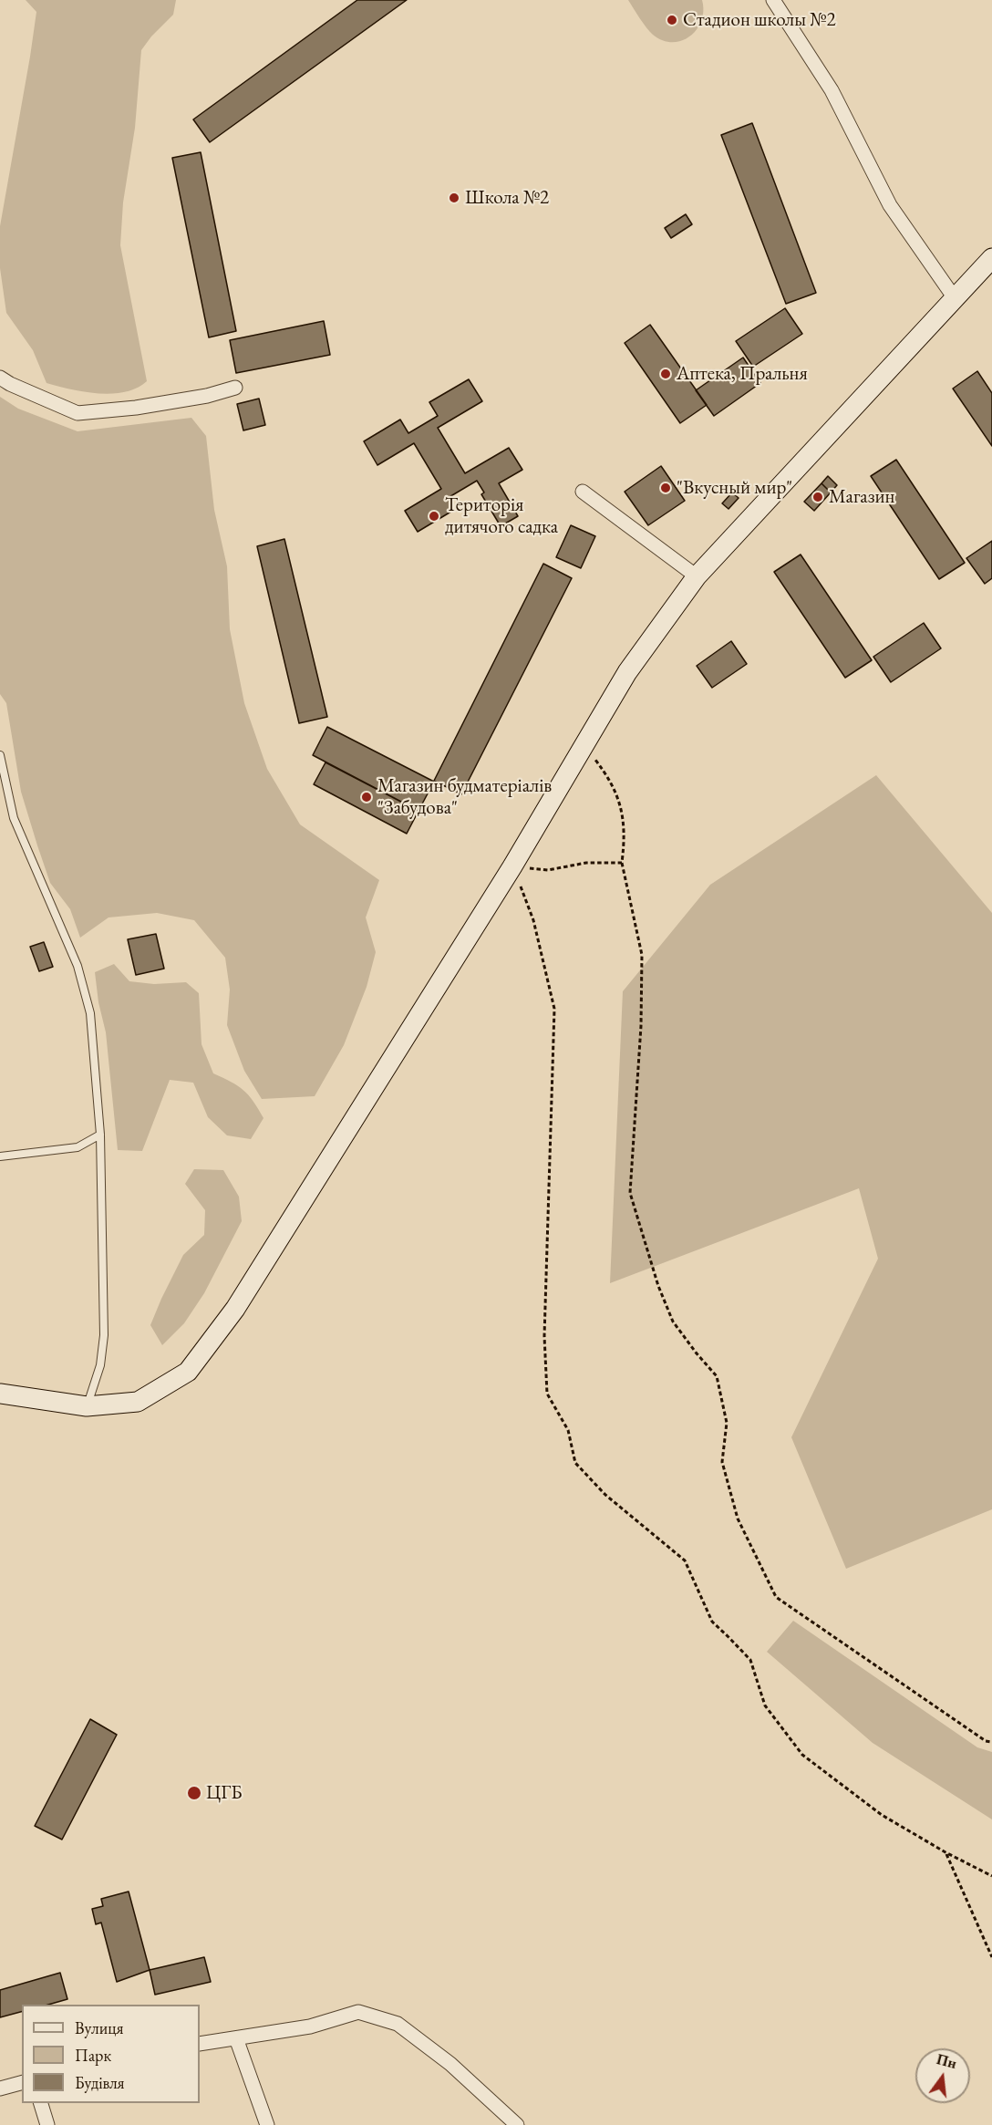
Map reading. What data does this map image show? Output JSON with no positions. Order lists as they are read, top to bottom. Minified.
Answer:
{"places":["Стадион школы №2","Школа №2","Аптека, Пральня","\"Вкусный мир\"","Магазин","Територія дитячого садка","Магазин будматеріалів \"Забудова\"","ЦГБ"],"legend":["Вулиця","Парк","Будівля"],"north":"top"}
